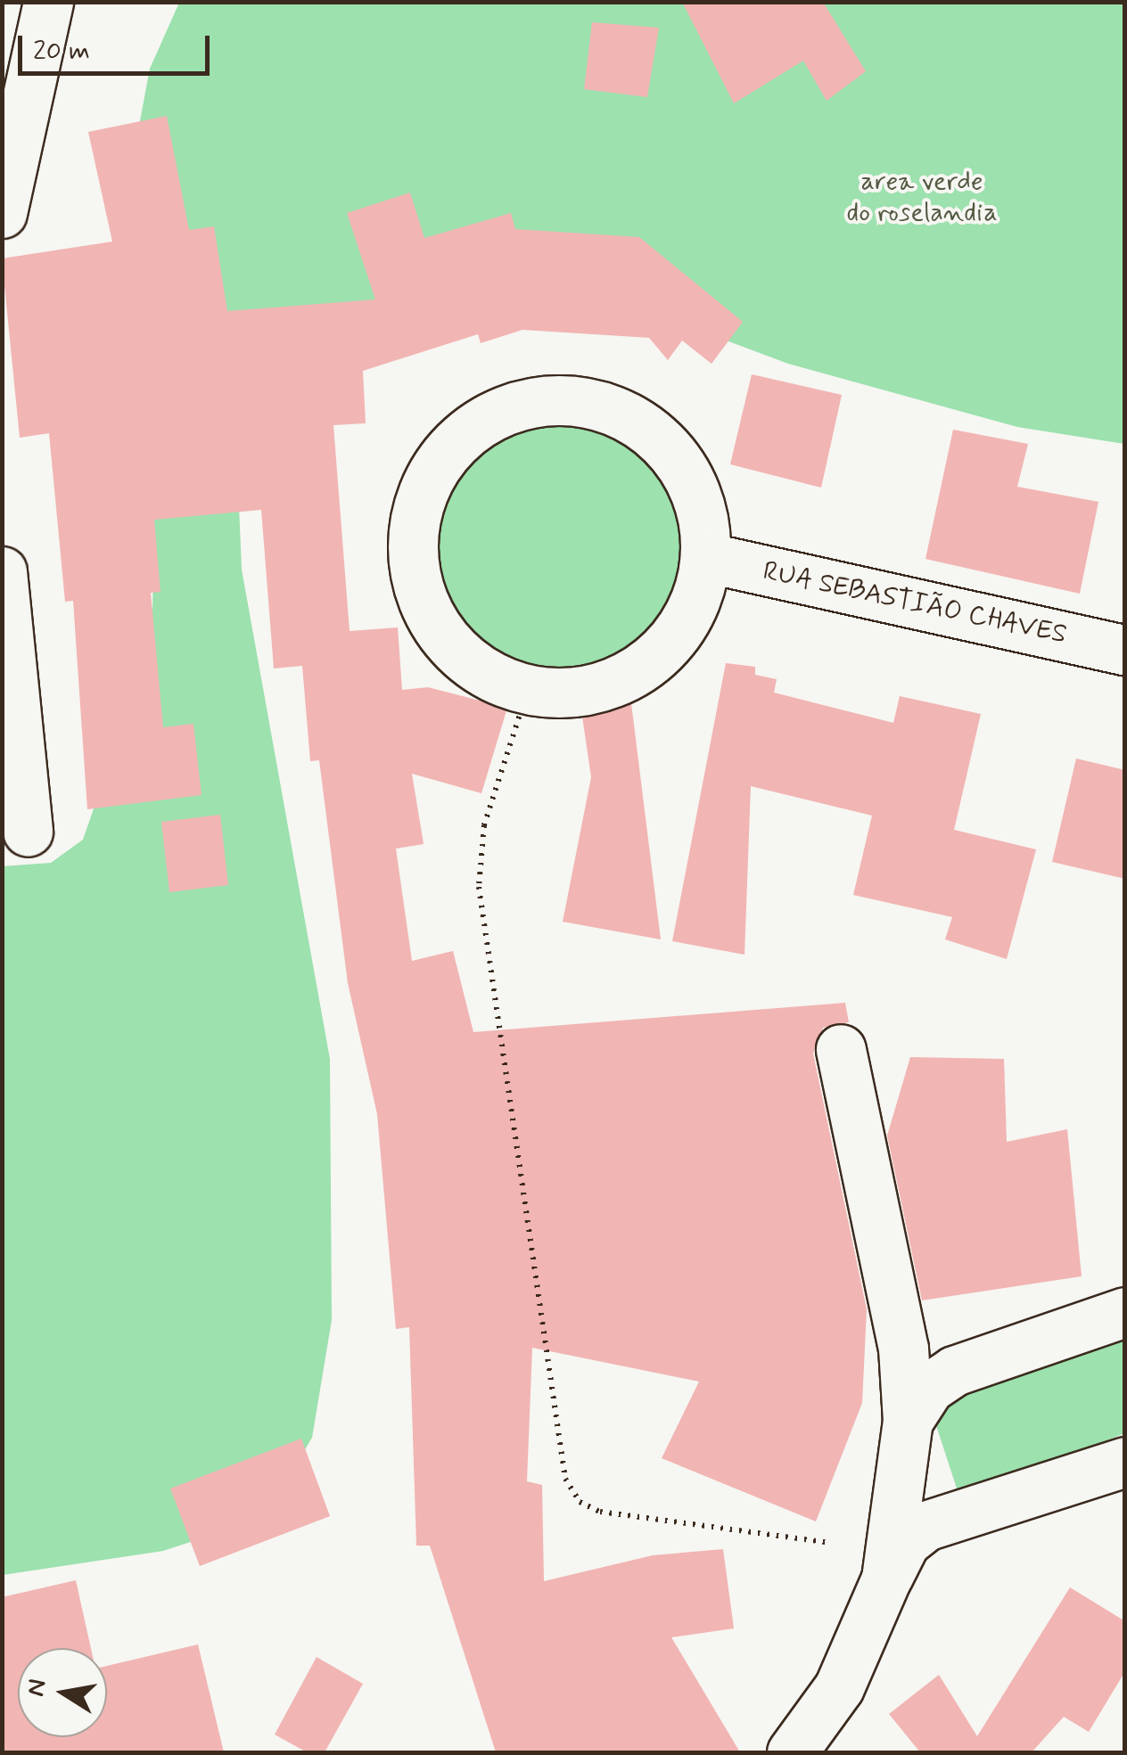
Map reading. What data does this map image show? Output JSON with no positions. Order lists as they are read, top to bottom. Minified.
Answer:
{"streets":{"street":["RUA SEBASTIÃO CHAVES"]},"parks":["area verde do roselandia"],"scale_bar":"20 m","north":"left"}
